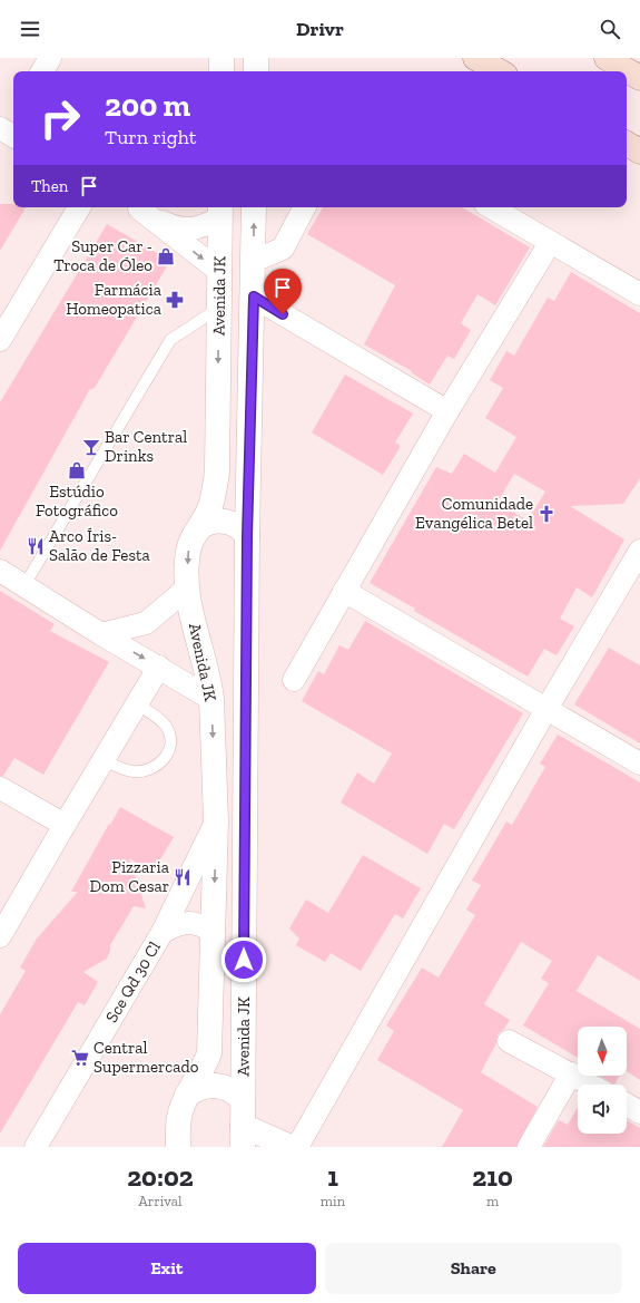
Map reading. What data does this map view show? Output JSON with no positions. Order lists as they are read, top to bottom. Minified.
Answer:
{"streets":{"main road":["Avenida JK"],"street":["Sce Qd 30 Cl"]},"crossings":[["Avenida JK","Sce Qd 30 Cl"]],"places":{"shop":["Super Car - Troca de Óleo","Estúdio Fotográfico"],"pharmacy":["Farmácia Homeopatica"],"bar":["Bar Central Drinks"],"church":["Comunidade Evangélica Betel"],"restaurant":["Arco Íris- Salão de Festa","Pizzaria Dom Cesar"],"supermarket":["Central Supermercado"]},"north":"bottom","page":{"header":"Drivr","turn":["200 m","Turn right"],"then":"Then","eta":["20:02","Arrival","1","min","210","m"],"buttons":["Exit","Share"]}}
